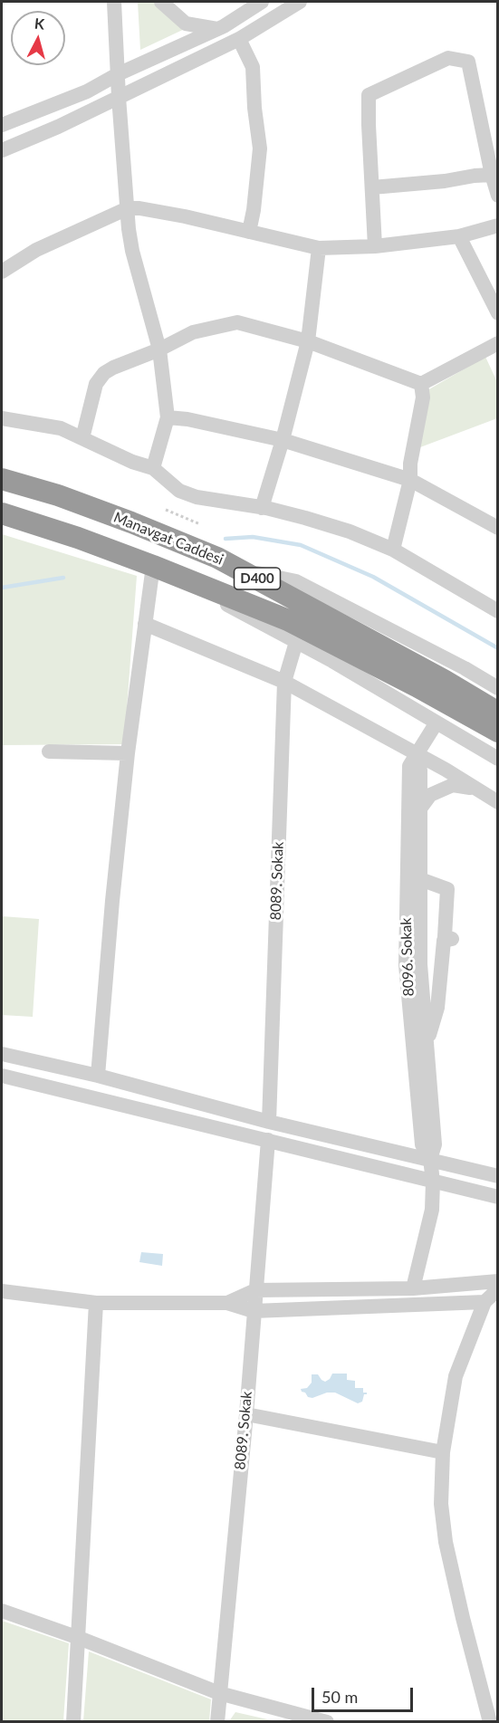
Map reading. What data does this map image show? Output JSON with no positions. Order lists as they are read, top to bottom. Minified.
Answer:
{"streets":{"highway":["Manavgat Caddesi","D400"],"street":["8089. Sokak","8096. Sokak"]},"scale_bar":"50 m","north":"top"}
